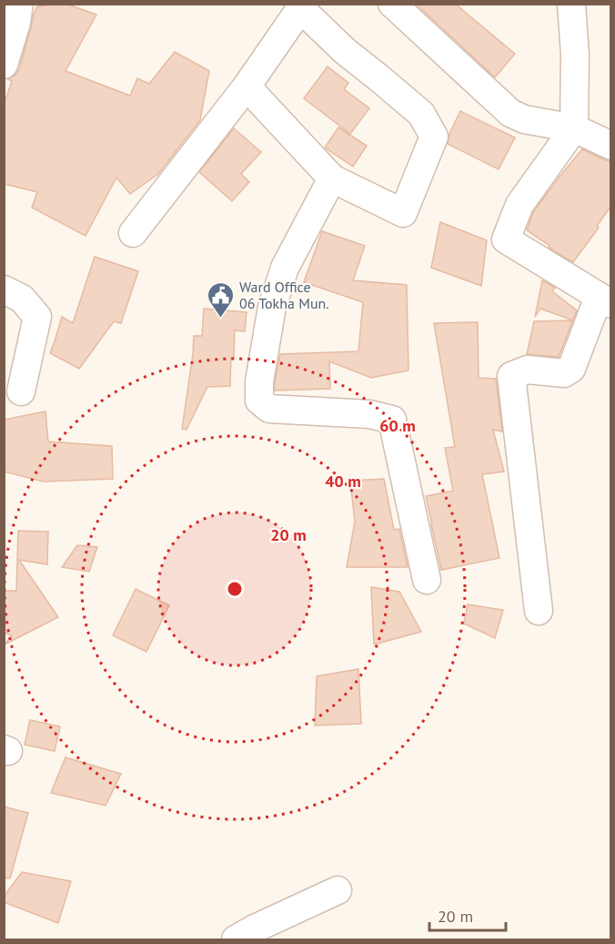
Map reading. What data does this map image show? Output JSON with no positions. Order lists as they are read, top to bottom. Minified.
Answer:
{"places":{"public building":["Ward Office 06 Tokha Mun."]},"scale_bar":"20 m","rings":["60 m","40 m","20 m"]}
